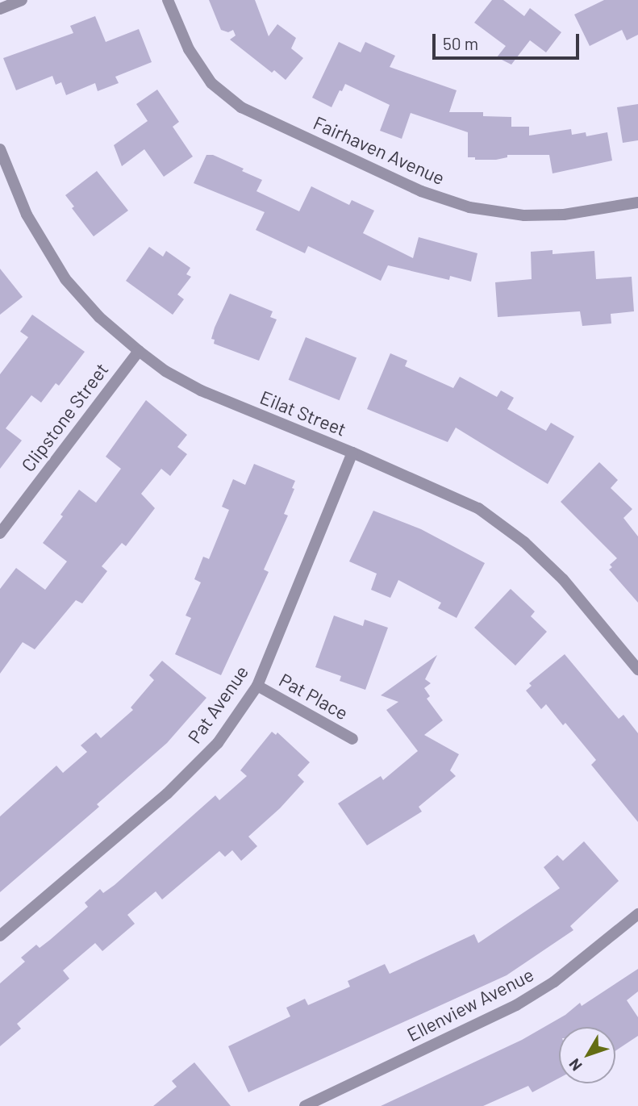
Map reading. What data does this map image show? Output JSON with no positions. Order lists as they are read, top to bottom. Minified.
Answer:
{"streets":{"street":["Fairhaven Avenue","Eilat Street","Clipstone Street","Pat Place","Pat Avenue","Ellenview Avenue"]},"crossings":[["Eilat Street","Clipstone Street"],["Eilat Street","Pat Avenue"],["Pat Place","Pat Avenue"]],"scale_bar":"50 m","north":"bottom left"}
